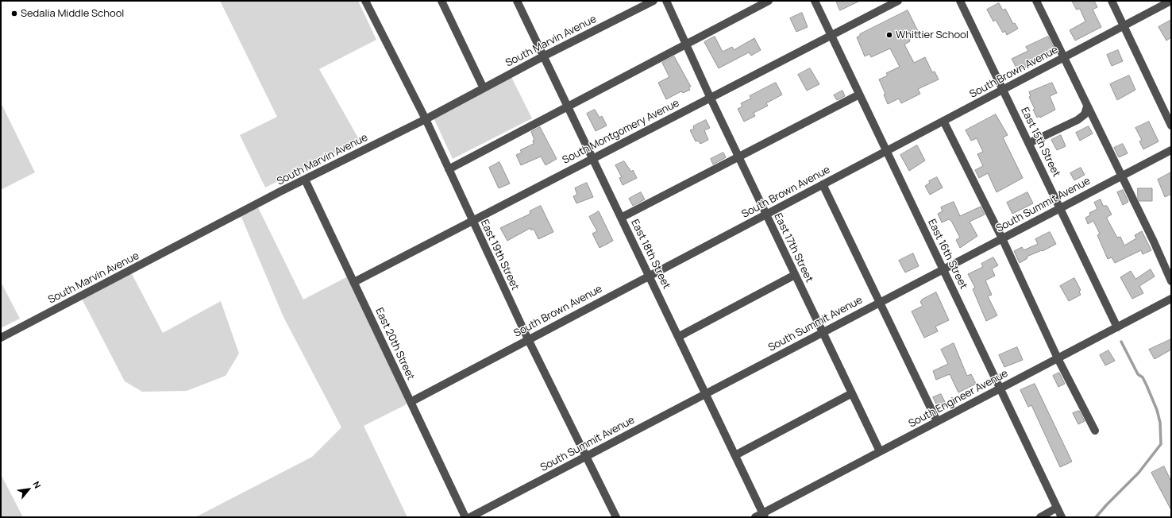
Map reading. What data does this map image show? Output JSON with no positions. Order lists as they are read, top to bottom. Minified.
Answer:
{"streets":{"street":["South Marvin Avenue","South Brown Avenue","South Montgomery Avenue","East 15th Street","South Summit Avenue","East 17th Street","East 18th Street","East 16th Street","East 19th Street","East 20th Street","South Engineer Avenue"]},"crossings":[["South Marvin Avenue","East 18th Street"],["South Marvin Avenue","East 19th Street"],["South Marvin Avenue","East 20th Street"],["South Brown Avenue","East 15th Street"],["South Brown Avenue","East 17th Street"],["South Brown Avenue","East 18th Street"],["South Brown Avenue","East 16th Street"],["South Brown Avenue","East 19th Street"],["South Brown Avenue","East 20th Street"],["South Montgomery Avenue","East 17th Street"],["South Montgomery Avenue","East 18th Street"],["South Montgomery Avenue","East 16th Street"],["South Montgomery Avenue","East 19th Street"],["South Montgomery Avenue","East 20th Street"],["East 15th Street","South Summit Avenue"],["East 15th Street","South Engineer Avenue"],["South Summit Avenue","East 17th Street"],["South Summit Avenue","East 18th Street"],["South Summit Avenue","East 16th Street"],["South Summit Avenue","East 19th Street"],["East 17th Street","South Engineer Avenue"],["East 18th Street","South Engineer Avenue"],["East 16th Street","South Engineer Avenue"]],"places":["Sedalia Middle School","Whittier School"],"north":"top right"}
